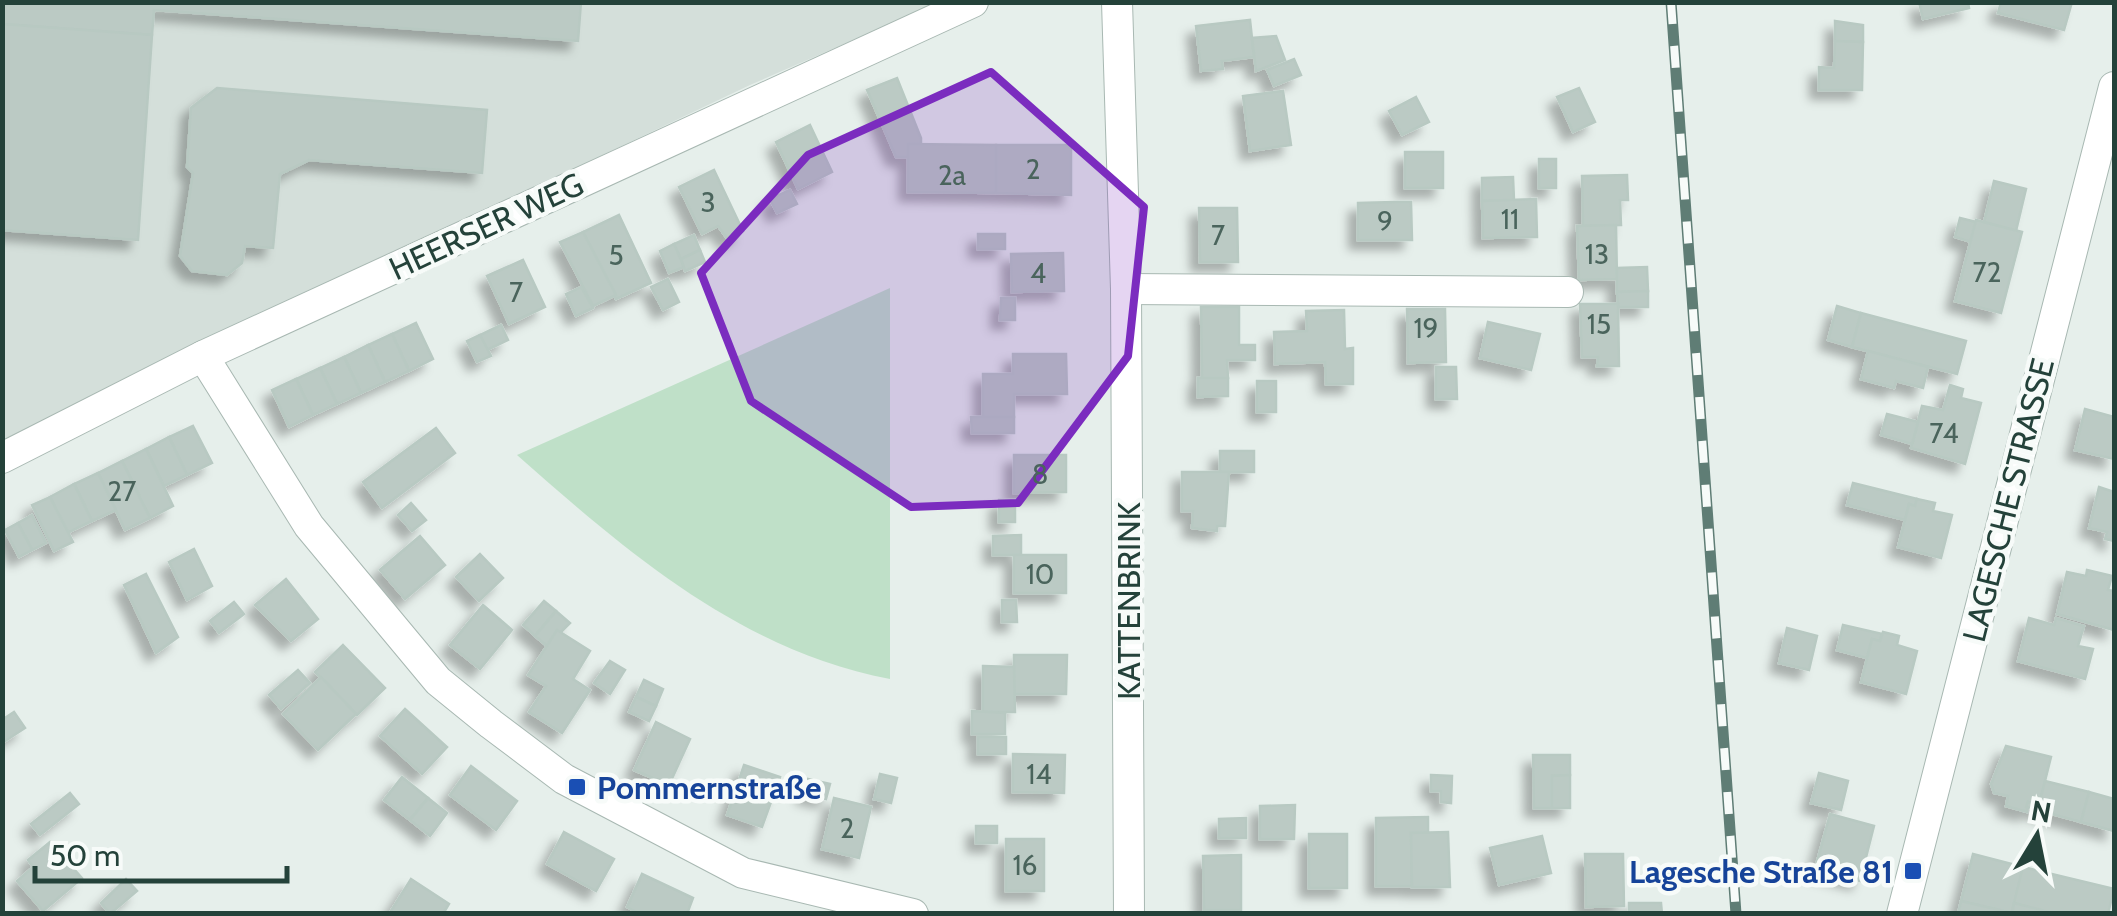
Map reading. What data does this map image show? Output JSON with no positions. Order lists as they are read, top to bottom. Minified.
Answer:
{"streets":{"street":["HEERSER WEG","LAGESCHE STRASSE","KATTENBRINK"]},"places":{"transit":["Pommernstraße","Lagesche Straße 81"]},"house_numbers":["2","2a","3","11","9","7","13","5","72","4","7","15","19","74","8","27","10","14","2","16"],"scale_bar":"50 m","north":"top"}
